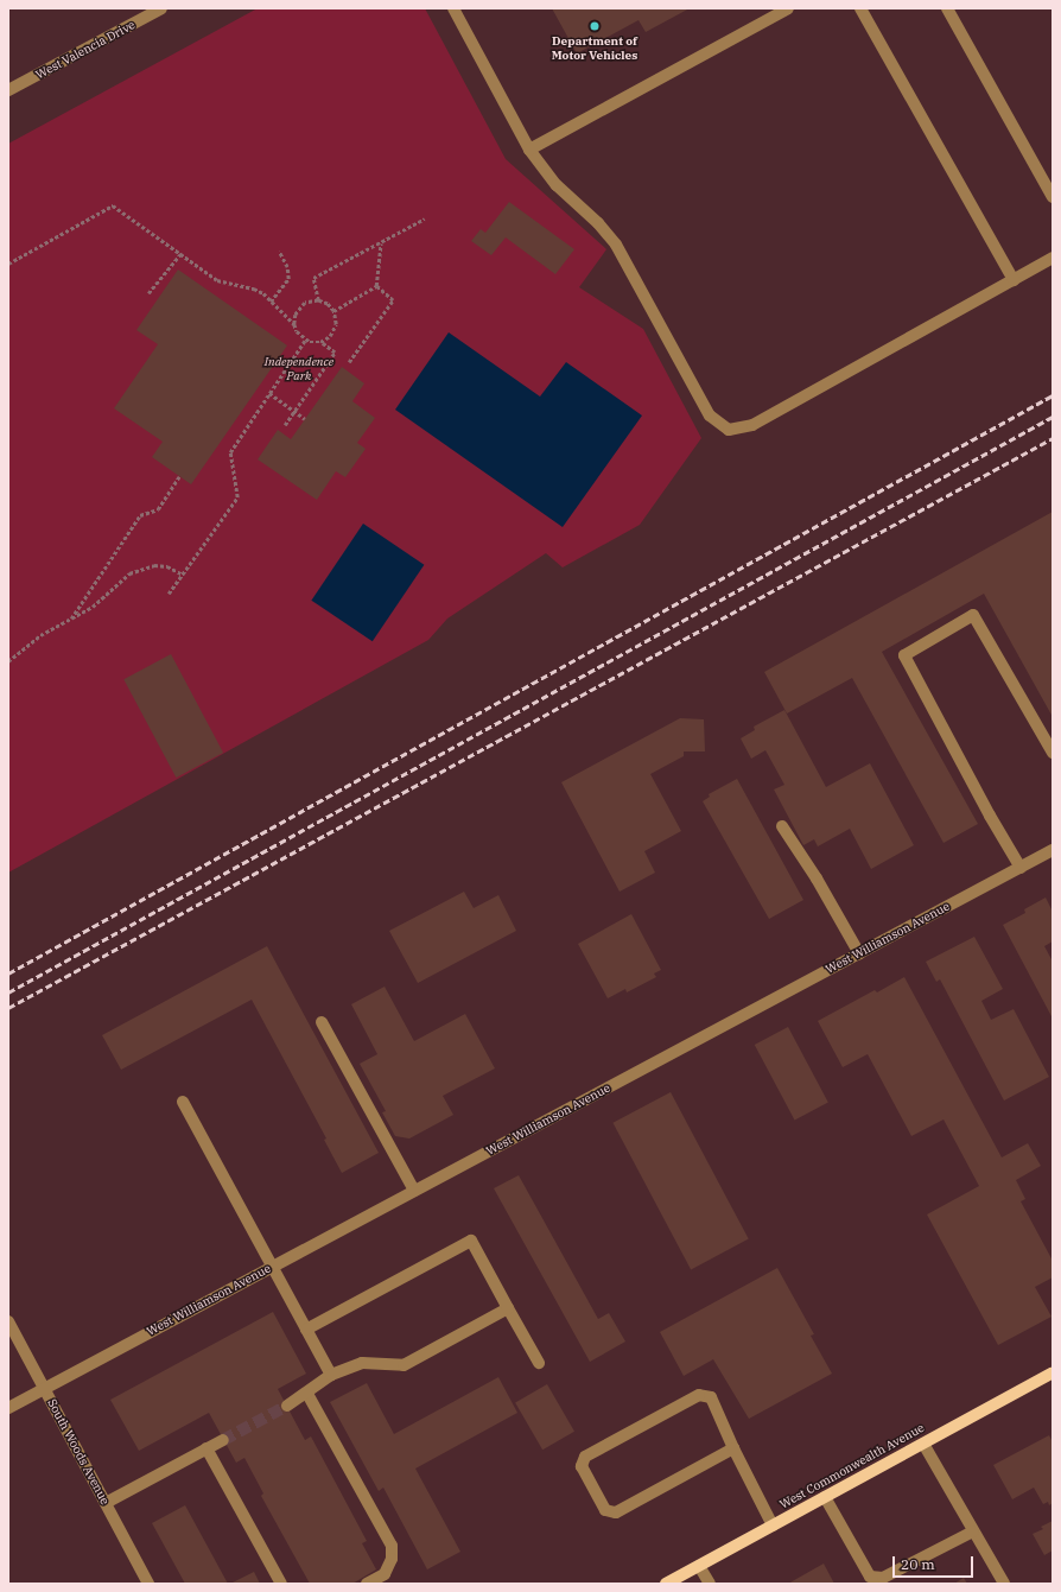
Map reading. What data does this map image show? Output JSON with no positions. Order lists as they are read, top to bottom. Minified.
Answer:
{"streets":{"main road":["West Commonwealth Avenue"],"street":["West Valencia Drive","West Williamson Avenue","South Woods Avenue"]},"crossings":[["West Williamson Avenue","South Woods Avenue"]],"parks":["Independence Park"],"places":["Department of Motor Vehicles"],"scale_bar":"20 m"}
